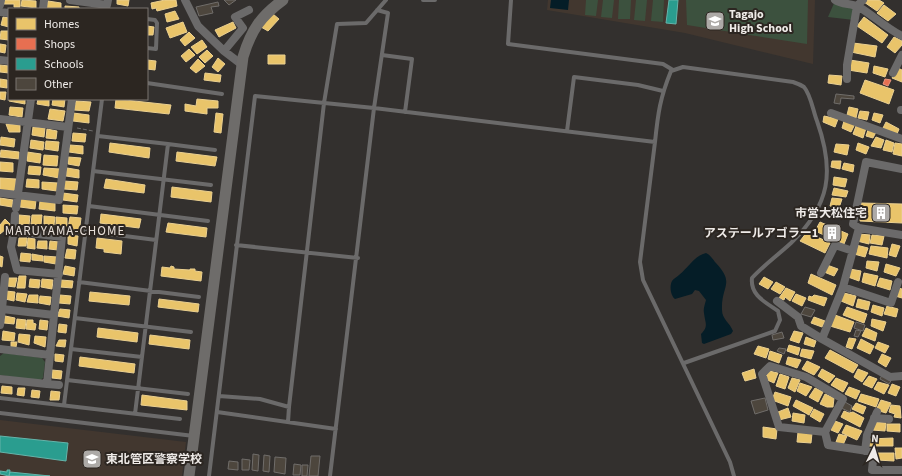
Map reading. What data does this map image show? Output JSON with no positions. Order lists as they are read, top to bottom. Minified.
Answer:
{"districts":["MARUYAMA-CHOME"],"places":{"school or university":["Tagajo High School","東北管区警察学校"],"building":["市営大松住宅","アステールアゴラー1"]},"legend":["Homes","Shops","Schools","Other"],"north":"top"}
